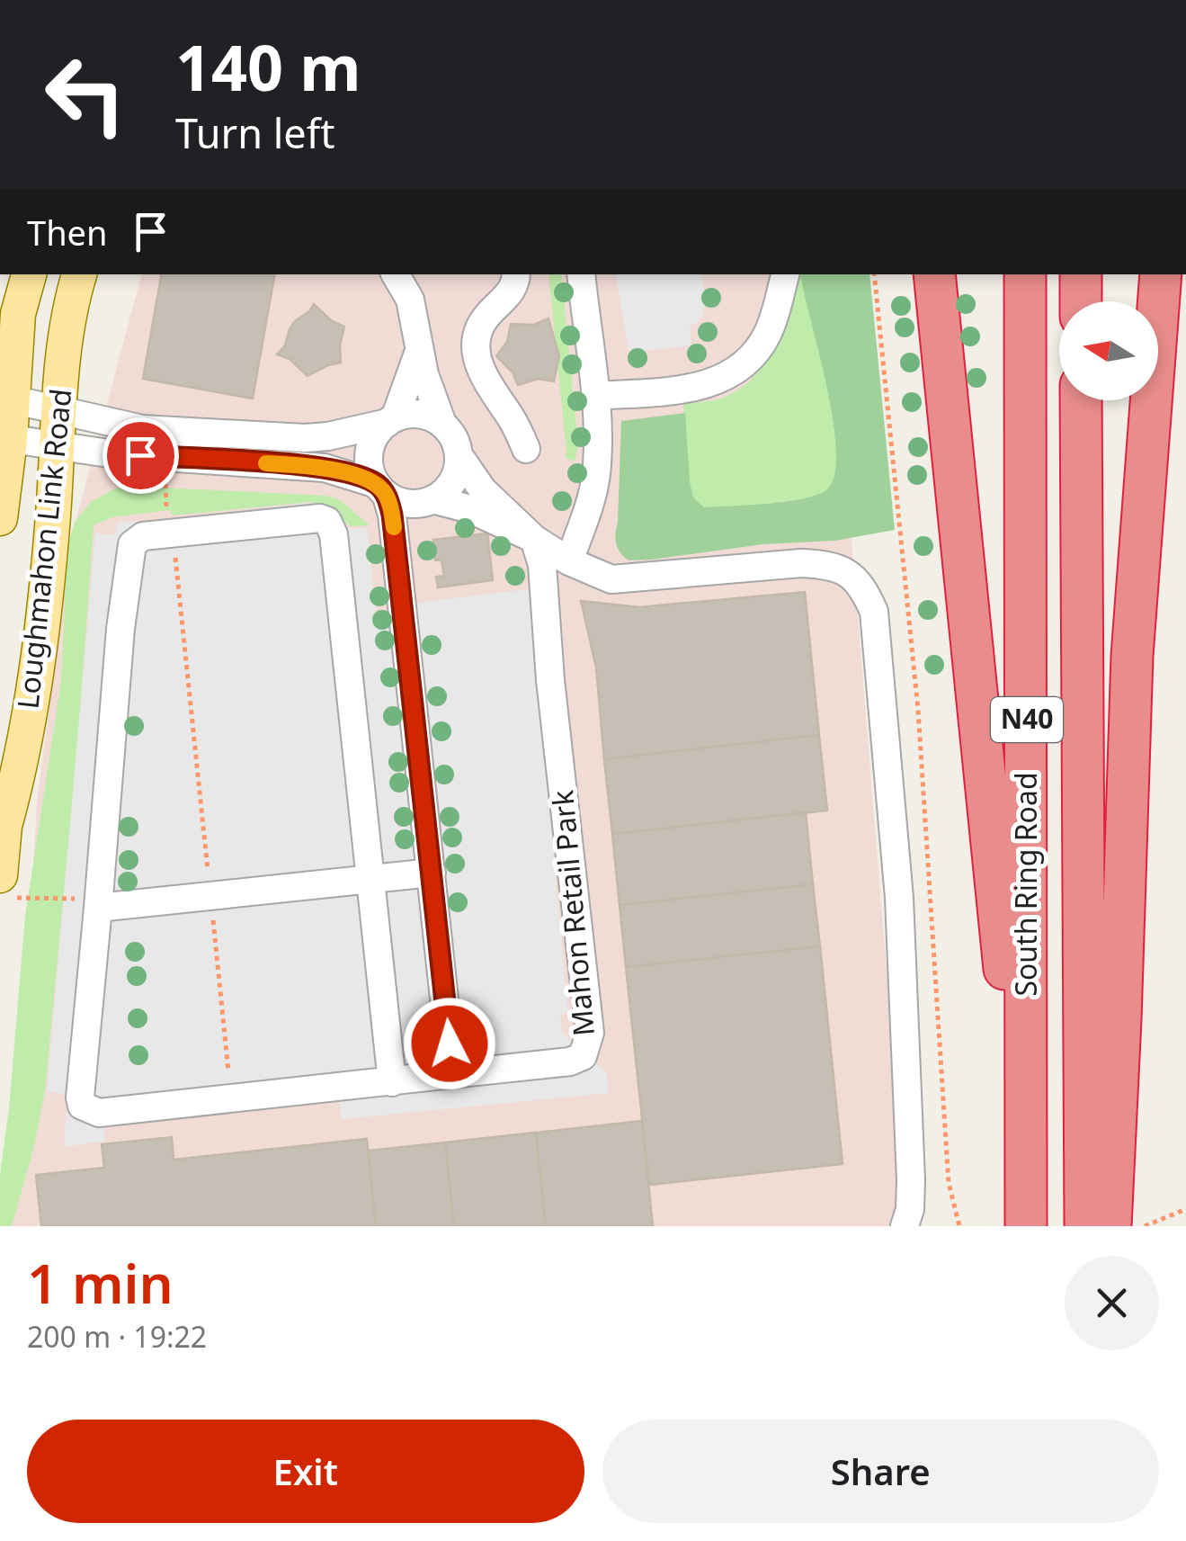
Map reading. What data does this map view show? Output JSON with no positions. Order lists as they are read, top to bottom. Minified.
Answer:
{"streets":{"highway":["N40","South Ring Road"],"main road":["Loughmahon Link Road"],"lane":["Mahon Retail Park"]},"north":"left","page":{"turn":["140 m","Turn left"],"then":"Then","heading":["1 min","200 m · 19:22"],"buttons":["Exit","Share"]}}
